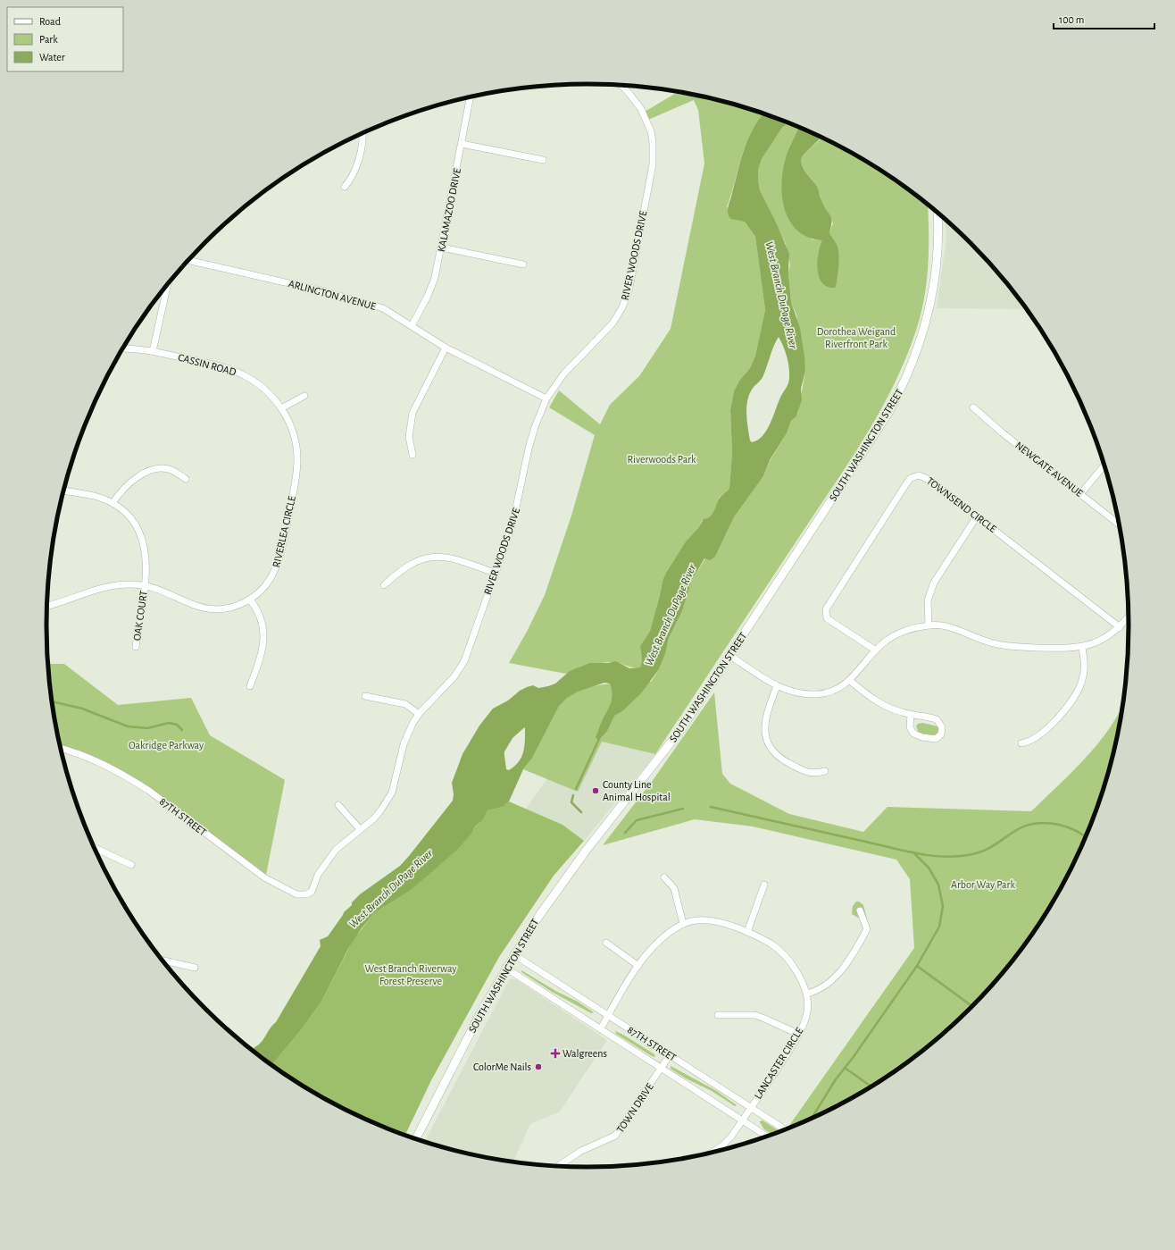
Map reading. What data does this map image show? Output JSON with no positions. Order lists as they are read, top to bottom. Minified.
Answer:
{"streets":{"main road":["SOUTH WASHINGTON STREET"],"street":["KALAMAZOO DRIVE","RIVER WOODS DRIVE","ARLINGTON AVENUE","CASSIN ROAD","NEWGATE AVENUE","TOWNSEND CIRCLE","RIVERLEA CIRCLE","OAK COURT","87TH STREET","LANCASTER CIRCLE","TOWN DRIVE"]},"crossings":[["KALAMAZOO DRIVE","ARLINGTON AVENUE"],["RIVER WOODS DRIVE","ARLINGTON AVENUE"],["RIVER WOODS DRIVE","87TH STREET"],["CASSIN ROAD","RIVERLEA CIRCLE"],["SOUTH WASHINGTON STREET","87TH STREET"],["RIVERLEA CIRCLE","OAK COURT"],["87TH STREET","LANCASTER CIRCLE"],["87TH STREET","TOWN DRIVE"]],"water":["West Branch DuPage River"],"parks":["Dorothea Weigand Riverfront Park","Riverwoods Park","Oakridge Parkway","Arbor Way Park","West Branch Riverway Forest Preserve"],"places":{"other":["County Line Animal Hospital","ColorMe Nails"],"health":["Walgreens"]},"legend":["Road","Park","Water"],"scale_bar":"100 m"}
